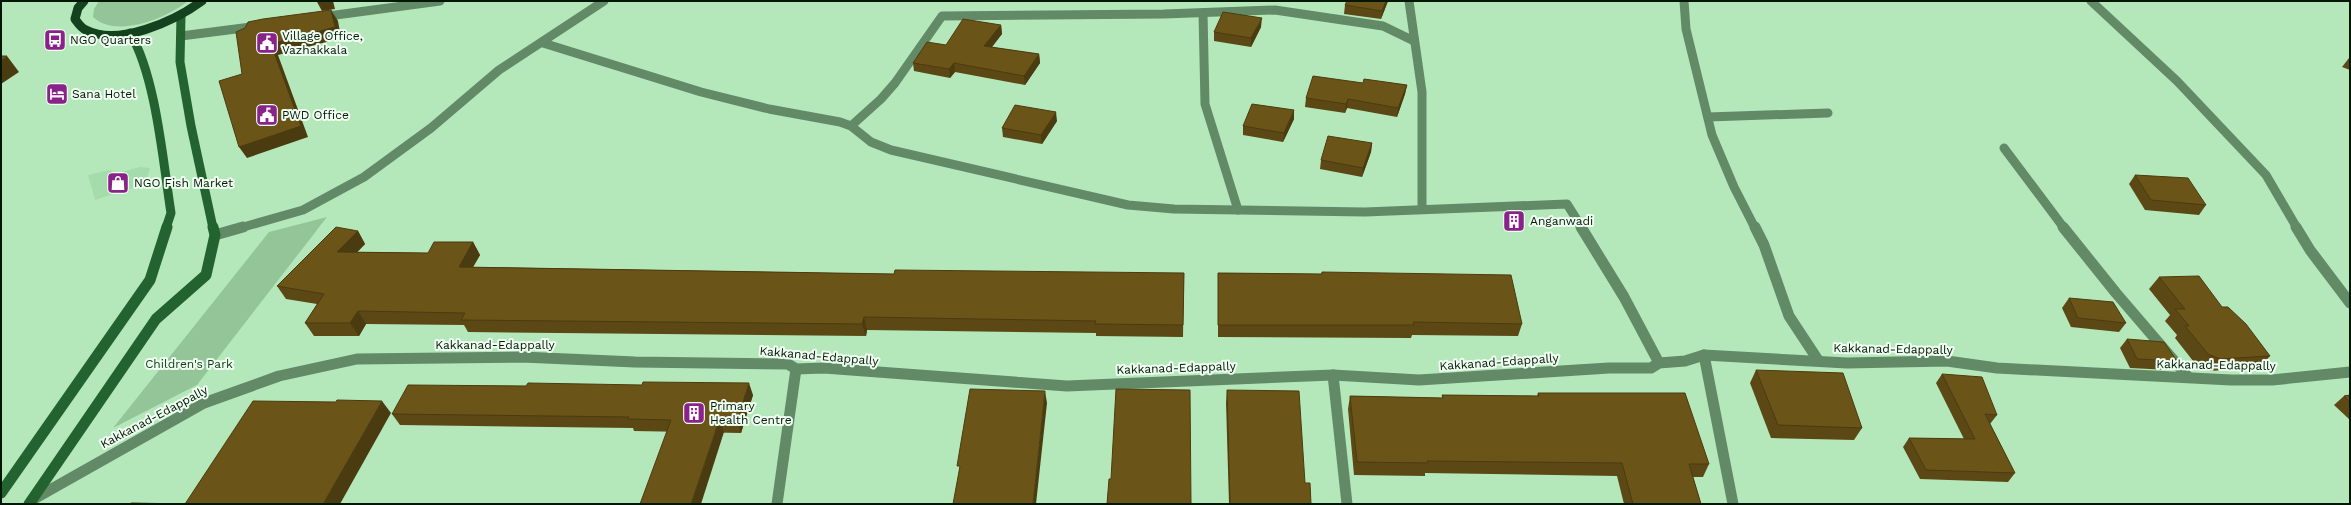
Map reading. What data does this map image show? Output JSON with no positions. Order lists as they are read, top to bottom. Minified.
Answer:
{"streets":{"street":["Kakkanad-Edappally"]},"parks":["Children's Park"],"places":{"bus stop":["NGO Quarters"],"public building":["Village Office, Vazhakkala","PWD Office"],"hotel":["Sana Hotel"],"shop":["NGO Fish Market"],"building":["Anganwadi","Primary Health Centre"]}}
